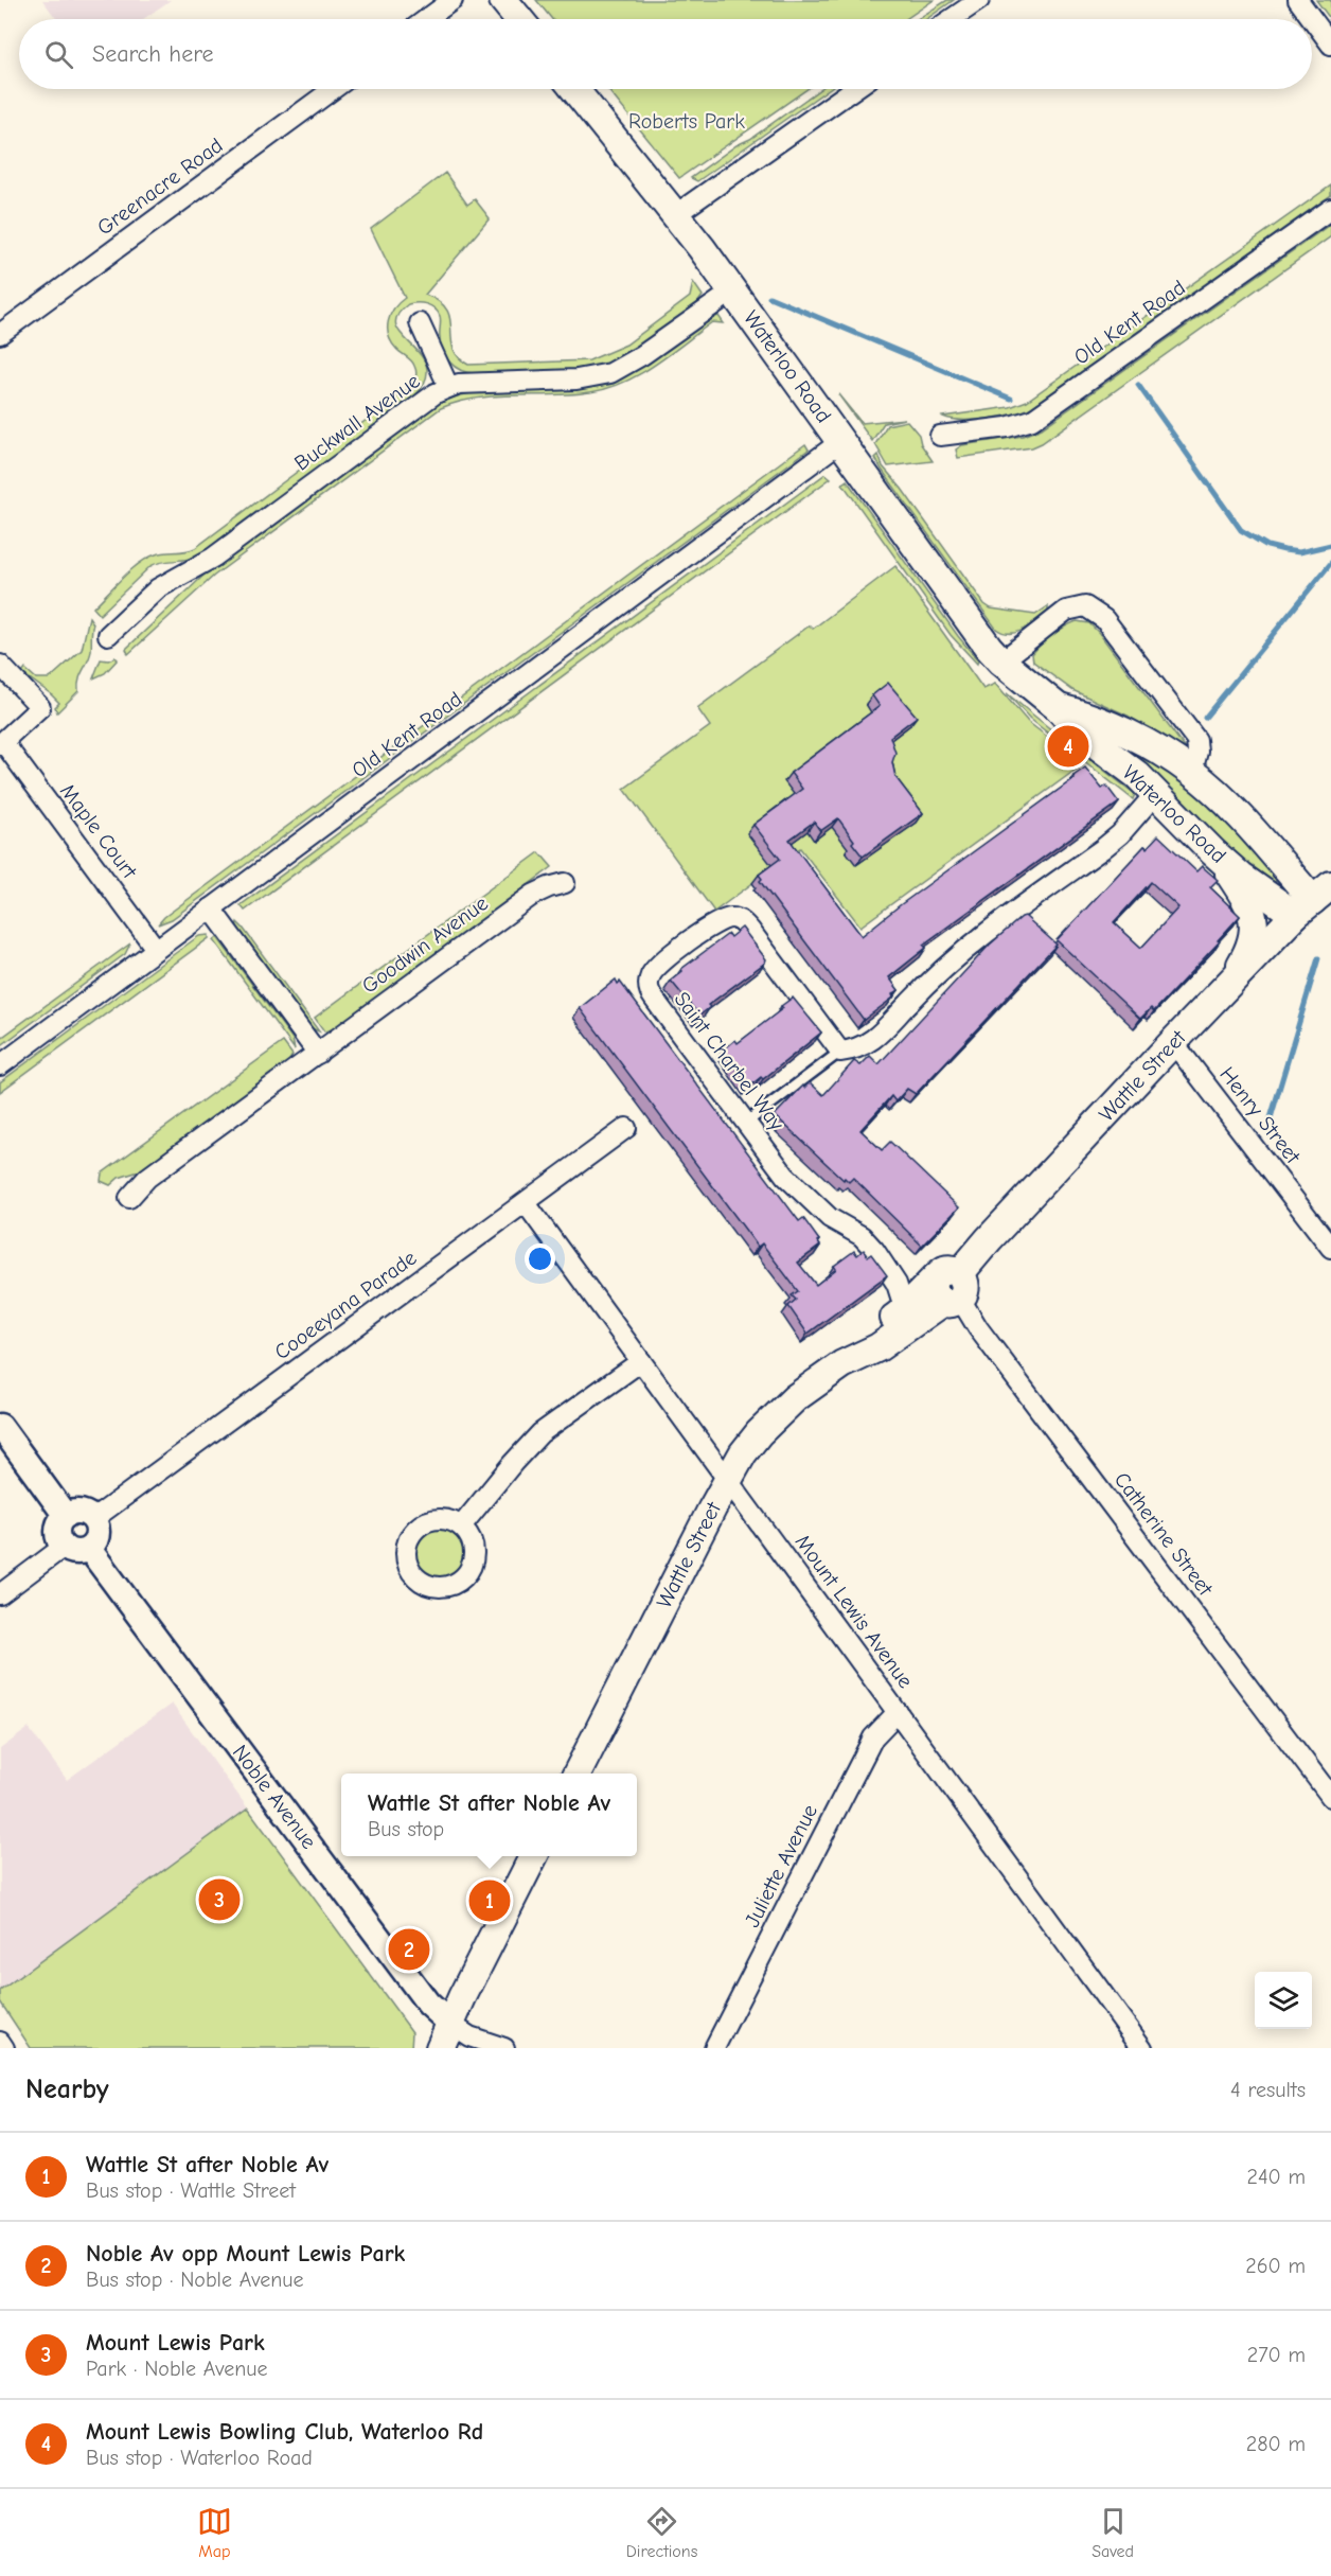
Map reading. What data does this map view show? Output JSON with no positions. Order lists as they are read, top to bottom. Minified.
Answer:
{"streets":{"main road":["Waterloo Road","Wattle Street"],"street":["Greenacre Road","Old Kent Road","Buckwall Avenue","Maple Court","Goodwin Avenue","Saint Charbel Way","Henry Street","Cooeeyana Parade","Catherine Street","Mount Lewis Avenue","Noble Avenue","Juliette Avenue"]},"crossings":[["Old Kent Road","Waterloo Road"],["Old Kent Road","Maple Court"],["Waterloo Road","Buckwall Avenue"],["Waterloo Road","Wattle Street"],["Saint Charbel Way","Wattle Street"],["Wattle Street","Henry Street"],["Wattle Street","Catherine Street"],["Wattle Street","Mount Lewis Avenue"],["Cooeeyana Parade","Mount Lewis Avenue"],["Cooeeyana Parade","Noble Avenue"],["Mount Lewis Avenue","Juliette Avenue"]],"parks":["Roberts Park"],"page":{"search":"Search here","pins":["4","3","1","2"],"popup":["Wattle St after Noble Av","Bus stop"],"heading":["Nearby","4 results"],"list":[{"mark":"1","name":"Wattle St after Noble Av","note":"Bus stop · Wattle Street","value":"240 m"},{"mark":"2","name":"Noble Av opp Mount Lewis Park","note":"Bus stop · Noble Avenue","value":"260 m"},{"mark":"3","name":"Mount Lewis Park","note":"Park · Noble Avenue","value":"270 m"},{"mark":"4","name":"Mount Lewis Bowling Club, Waterloo Rd","note":"Bus stop · Waterloo Road","value":"280 m"}],"nav":["Map","Directions","Saved"]}}
